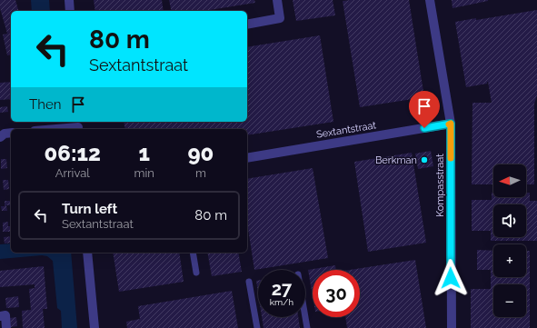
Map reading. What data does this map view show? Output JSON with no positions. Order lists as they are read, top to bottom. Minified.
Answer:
{"streets":{"street":["Sextantstraat","Kompasstraat"]},"crossings":[["Sextantstraat","Kompasstraat"]],"places":["Berkman"],"north":"left","page":{"turn":["80 m","Sextantstraat"],"then":"Then","eta":["06:12","Arrival","1","min","90","m"],"map_buttons":["+","−"],"list":[{"name":"Turn left","note":"Sextantstraat","value":"80 m"}],"speed":"27 km/h","limit":"30"}}
